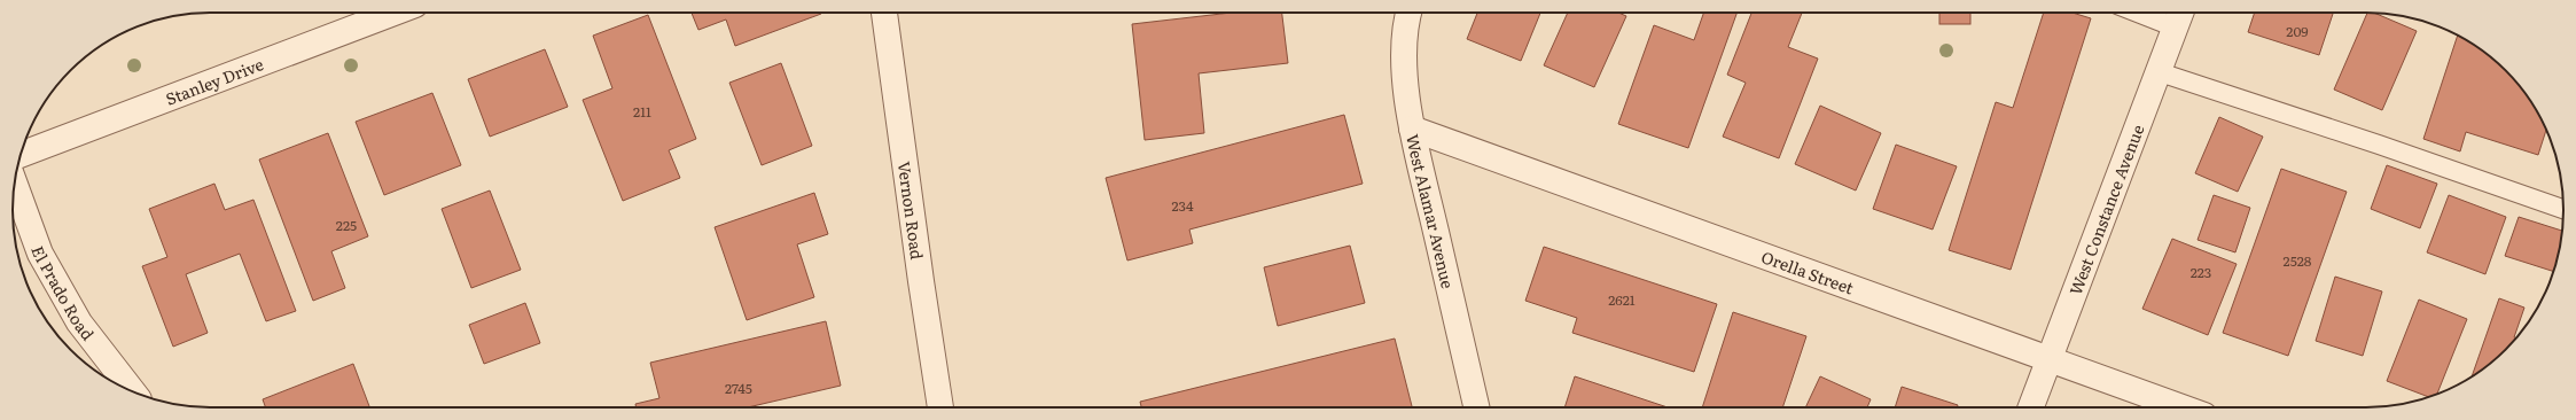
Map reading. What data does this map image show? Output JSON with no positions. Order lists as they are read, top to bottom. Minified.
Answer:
{"streets":{"street":["Stanley Drive","Vernon Road","West Constance Avenue","West Alamar Avenue","Orella Street","El Prado Road"]},"crossings":[["West Constance Avenue","Orella Street"],["West Alamar Avenue","Orella Street"]],"house_numbers":["209","211","234","225","2528","223","2621","2745"]}
